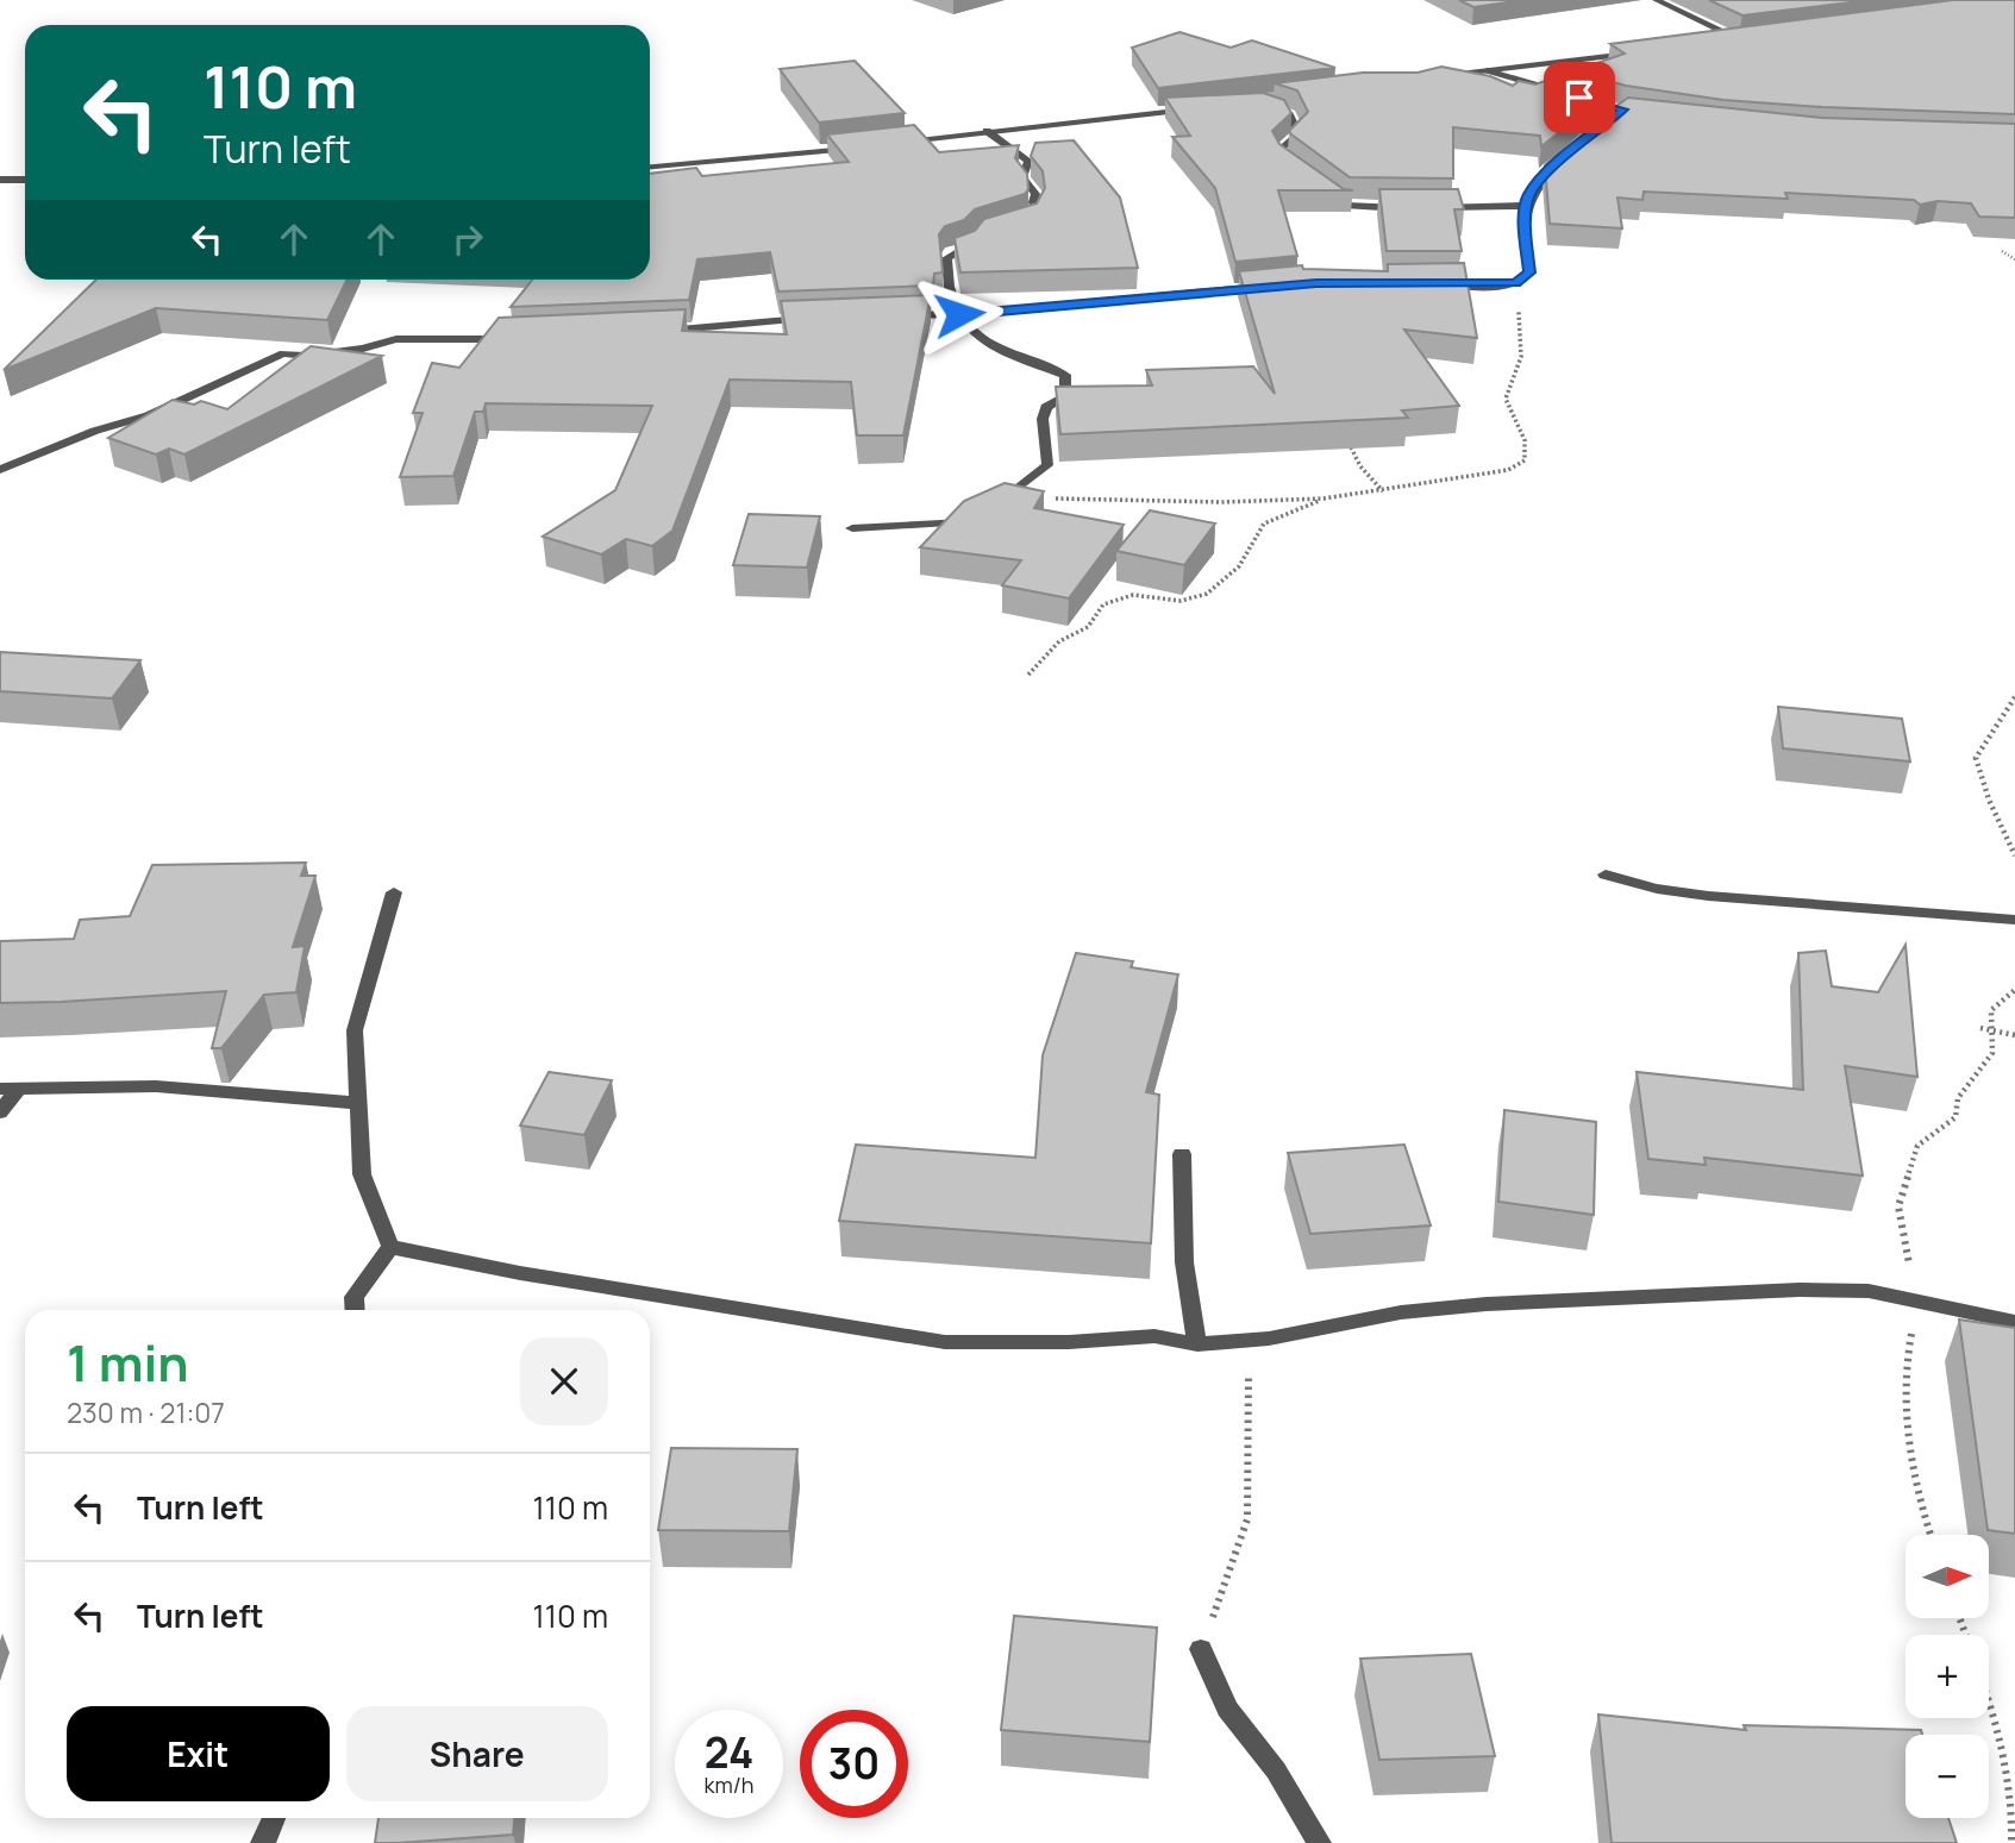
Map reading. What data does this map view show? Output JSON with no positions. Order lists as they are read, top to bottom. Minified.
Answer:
{"north":"right","page":{"turn":["110 m","Turn left"],"heading":["1 min","230 m · 21:07"],"list":[{"name":"Turn left","value":"110 m"},{"name":"Turn left","value":"110 m"}],"map_buttons":["+","−"],"buttons":["Exit","Share"],"speed":"24 km/h","limit":"30"}}
